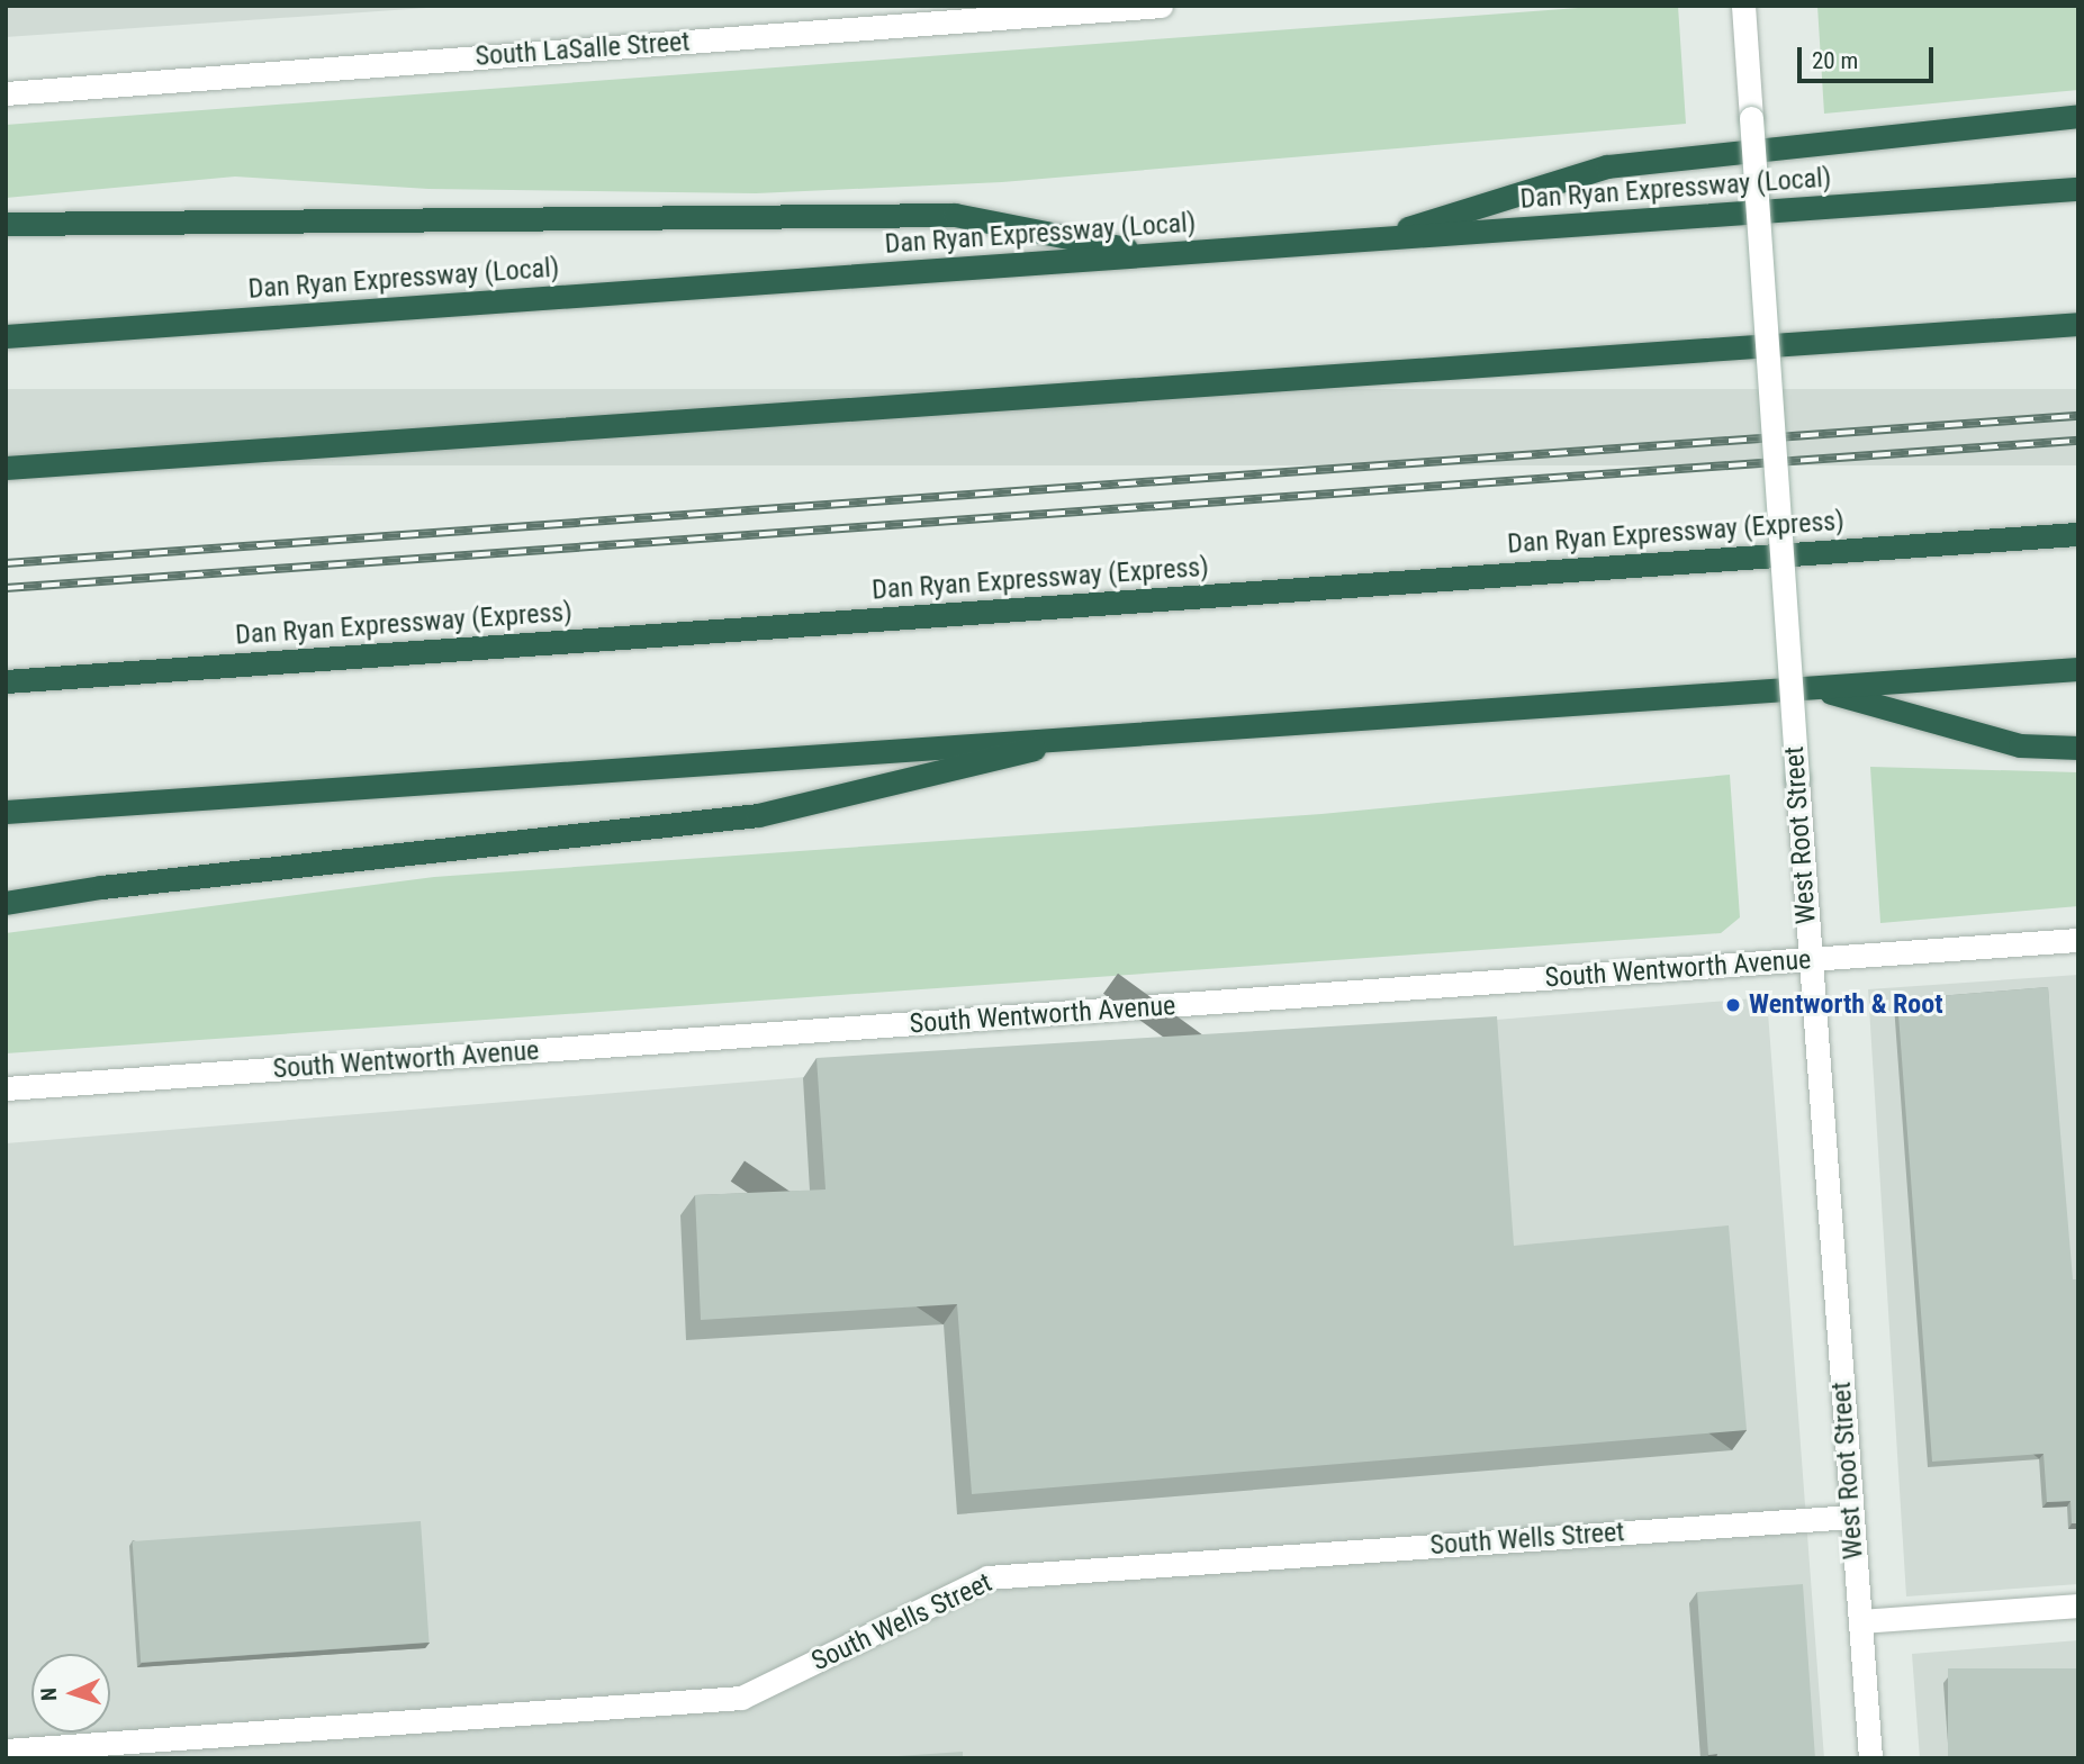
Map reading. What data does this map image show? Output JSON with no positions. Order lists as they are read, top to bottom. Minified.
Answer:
{"streets":{"highway":["Dan Ryan Expressway (Local)","Dan Ryan Expressway (Express)"],"street":["South LaSalle Street","West Root Street","South Wentworth Avenue","South Wells Street"]},"crossings":[["West Root Street","South Wentworth Avenue"],["West Root Street","South Wells Street"]],"places":["Wentworth & Root"],"scale_bar":"20 m","north":"left"}
